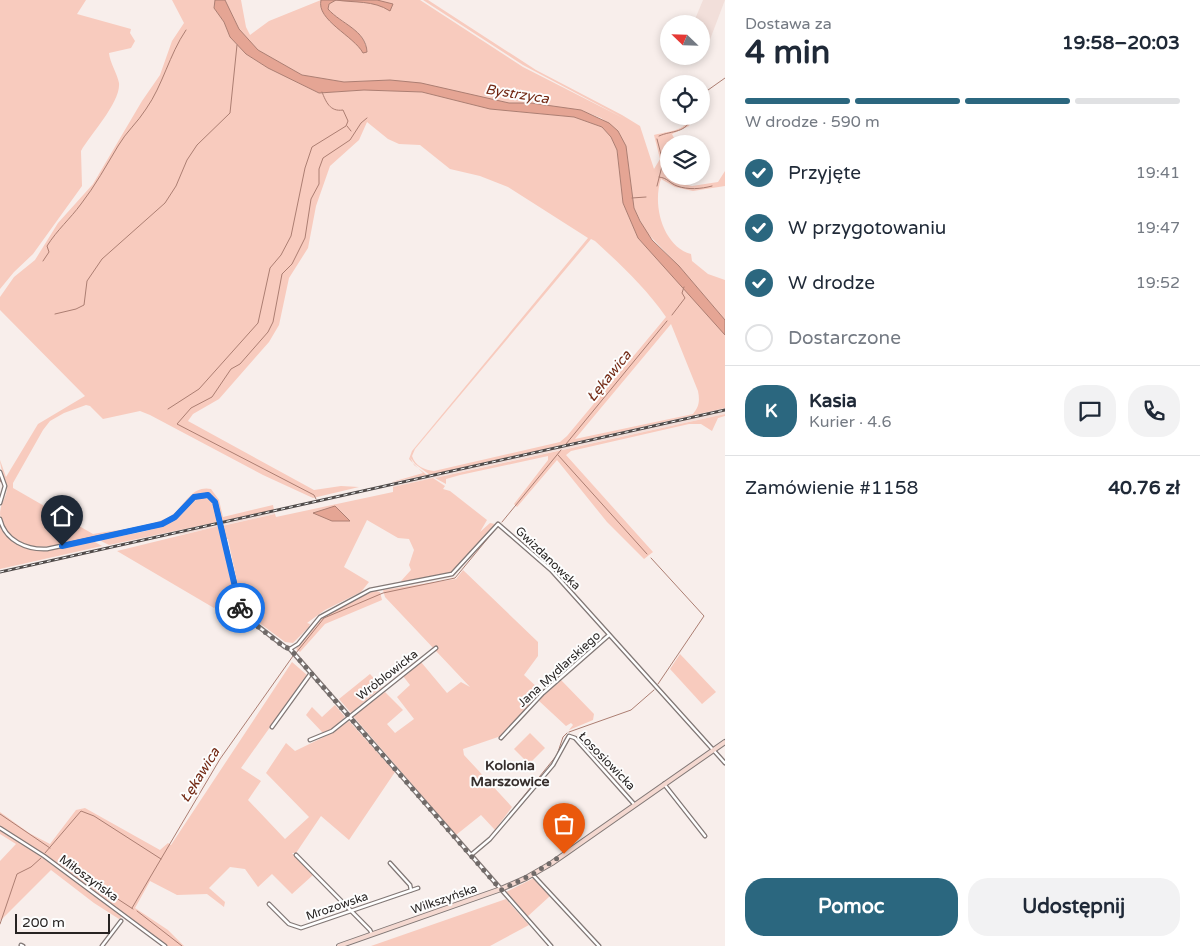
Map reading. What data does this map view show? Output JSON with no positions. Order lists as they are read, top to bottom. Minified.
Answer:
{"streets":{"street":["Gwizdanowska","Jana Mydlarskiego","Wróblowicka","Łososiowicka","Miłoszyńska","Wilkszyńska","Mrozowska"]},"crossings":[["Gwizdanowska","Jana Mydlarskiego"],["Gwizdanowska","Wilkszyńska"],["Łososiowicka","Wilkszyńska"]],"districts":["Kolonia Marszowice"],"water":["Bystrzyca","Łękawica"],"scale_bar":"200 m","north":"top left","page":{"heading":["4 min","Dostawa za","19:58–20:03"],"panel":["Kasia","Kurier · 4.6","Zamówienie #1158","40.76 zł"],"bar":"W drodze · 590 m","list":[["Przyjęte","19:41"],["W przygotowaniu","19:47"],["W drodze","19:52"],"Dostarczone"],"round":"K","buttons":["Pomoc","Udostępnij"],"scale":"200 m"}}
